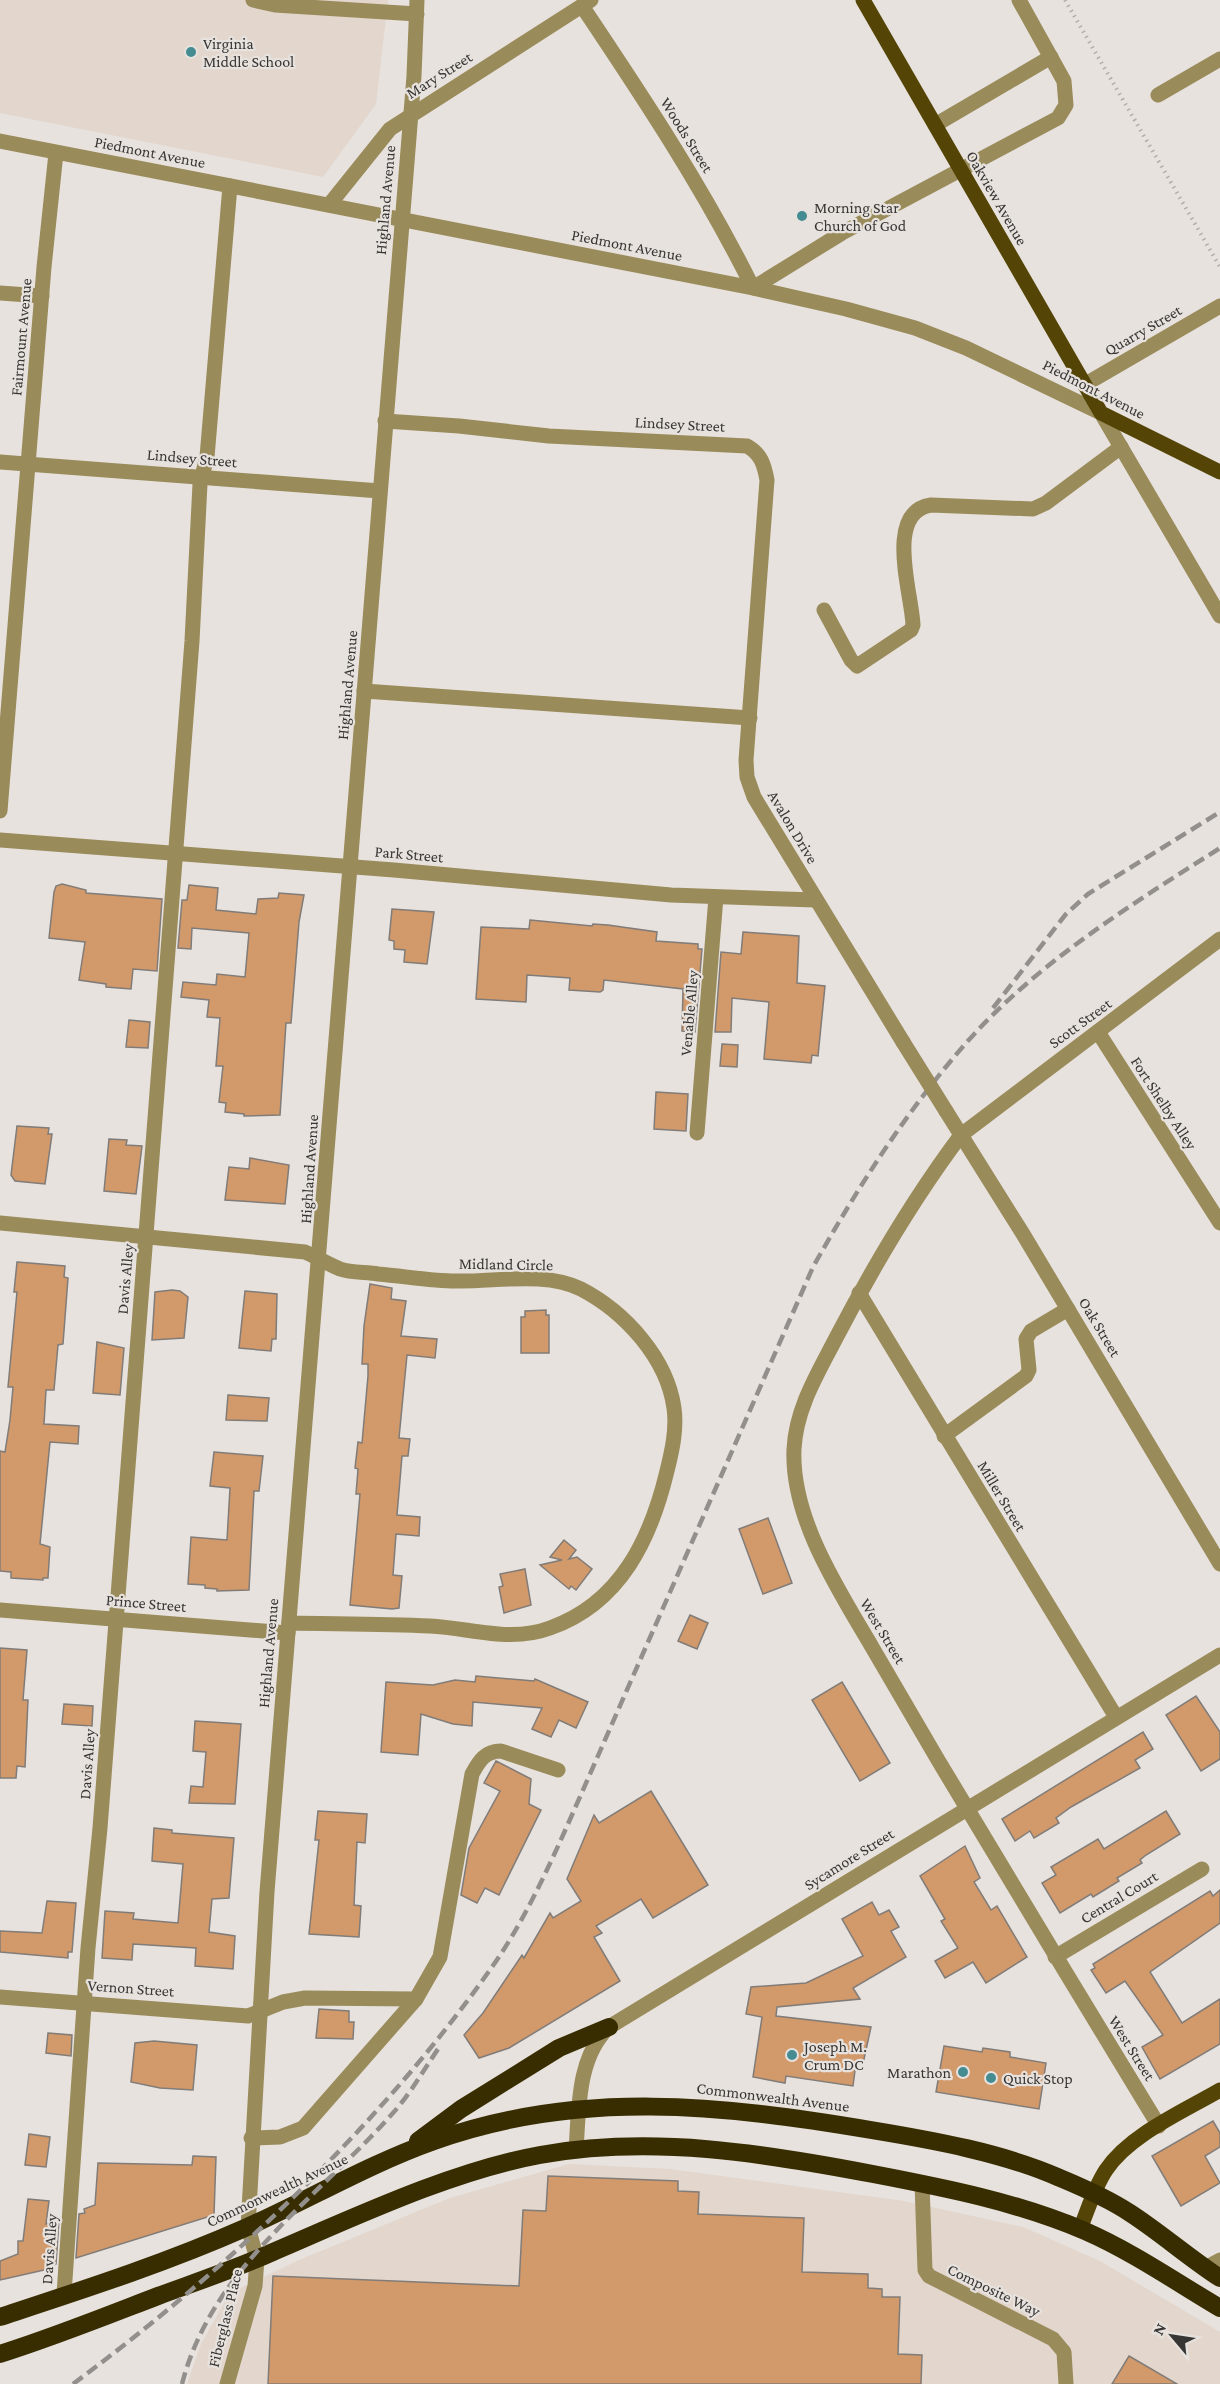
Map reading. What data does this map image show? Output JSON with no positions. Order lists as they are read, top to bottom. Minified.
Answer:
{"streets":{"highway":["Commonwealth Avenue"],"main road":["Piedmont Avenue","Oakview Avenue"],"street":["Mary Street","Woods Street","Highland Avenue","Quarry Street","Fairmount Avenue","Lindsey Street","Avalon Drive","Park Street","Venable Alley","Scott Street","Fort Shelby Alley","Midland Circle","Davis Alley","Oak Street","Miller Street","Prince Street","West Street","Sycamore Street","Central Court","Vernon Street","Composite Way","Fiberglass Place"]},"crossings":[["Mary Street","Woods Street"],["Mary Street","Piedmont Avenue"],["Mary Street","Highland Avenue"],["Woods Street","Piedmont Avenue"],["Piedmont Avenue","Oakview Avenue"],["Piedmont Avenue","Highland Avenue"],["Piedmont Avenue","Fairmount Avenue"],["Piedmont Avenue","Davis Alley"],["Oakview Avenue","Quarry Street"],["Highland Avenue","Lindsey Street"],["Highland Avenue","Park Street"],["Highland Avenue","Midland Circle"],["Highland Avenue","Prince Street"],["Highland Avenue","Vernon Street"],["Highland Avenue","Commonwealth Avenue"],["Highland Avenue","Fiberglass Place"],["Fairmount Avenue","Lindsey Street"],["Lindsey Street","Avalon Drive"],["Lindsey Street","Davis Alley"],["Avalon Drive","Park Street"],["Avalon Drive","Oak Street"],["Park Street","Venable Alley"],["Park Street","Davis Alley"],["Scott Street","Fort Shelby Alley"],["Scott Street","Oak Street"],["Scott Street","West Street"],["Midland Circle","Davis Alley"],["Midland Circle","Prince Street"],["Davis Alley","Prince Street"],["Davis Alley","Vernon Street"],["Davis Alley","Commonwealth Avenue"],["Oak Street","West Street"],["Miller Street","West Street"],["Miller Street","Sycamore Street"],["West Street","Sycamore Street"],["West Street","Central Court"],["Sycamore Street","Commonwealth Avenue"],["Commonwealth Avenue","Fiberglass Place"]],"places":["Virginia Middle School","Morning Star Church of God","Joseph M. Crum DC","Marathon","Quick Stop"],"north":"top left"}
